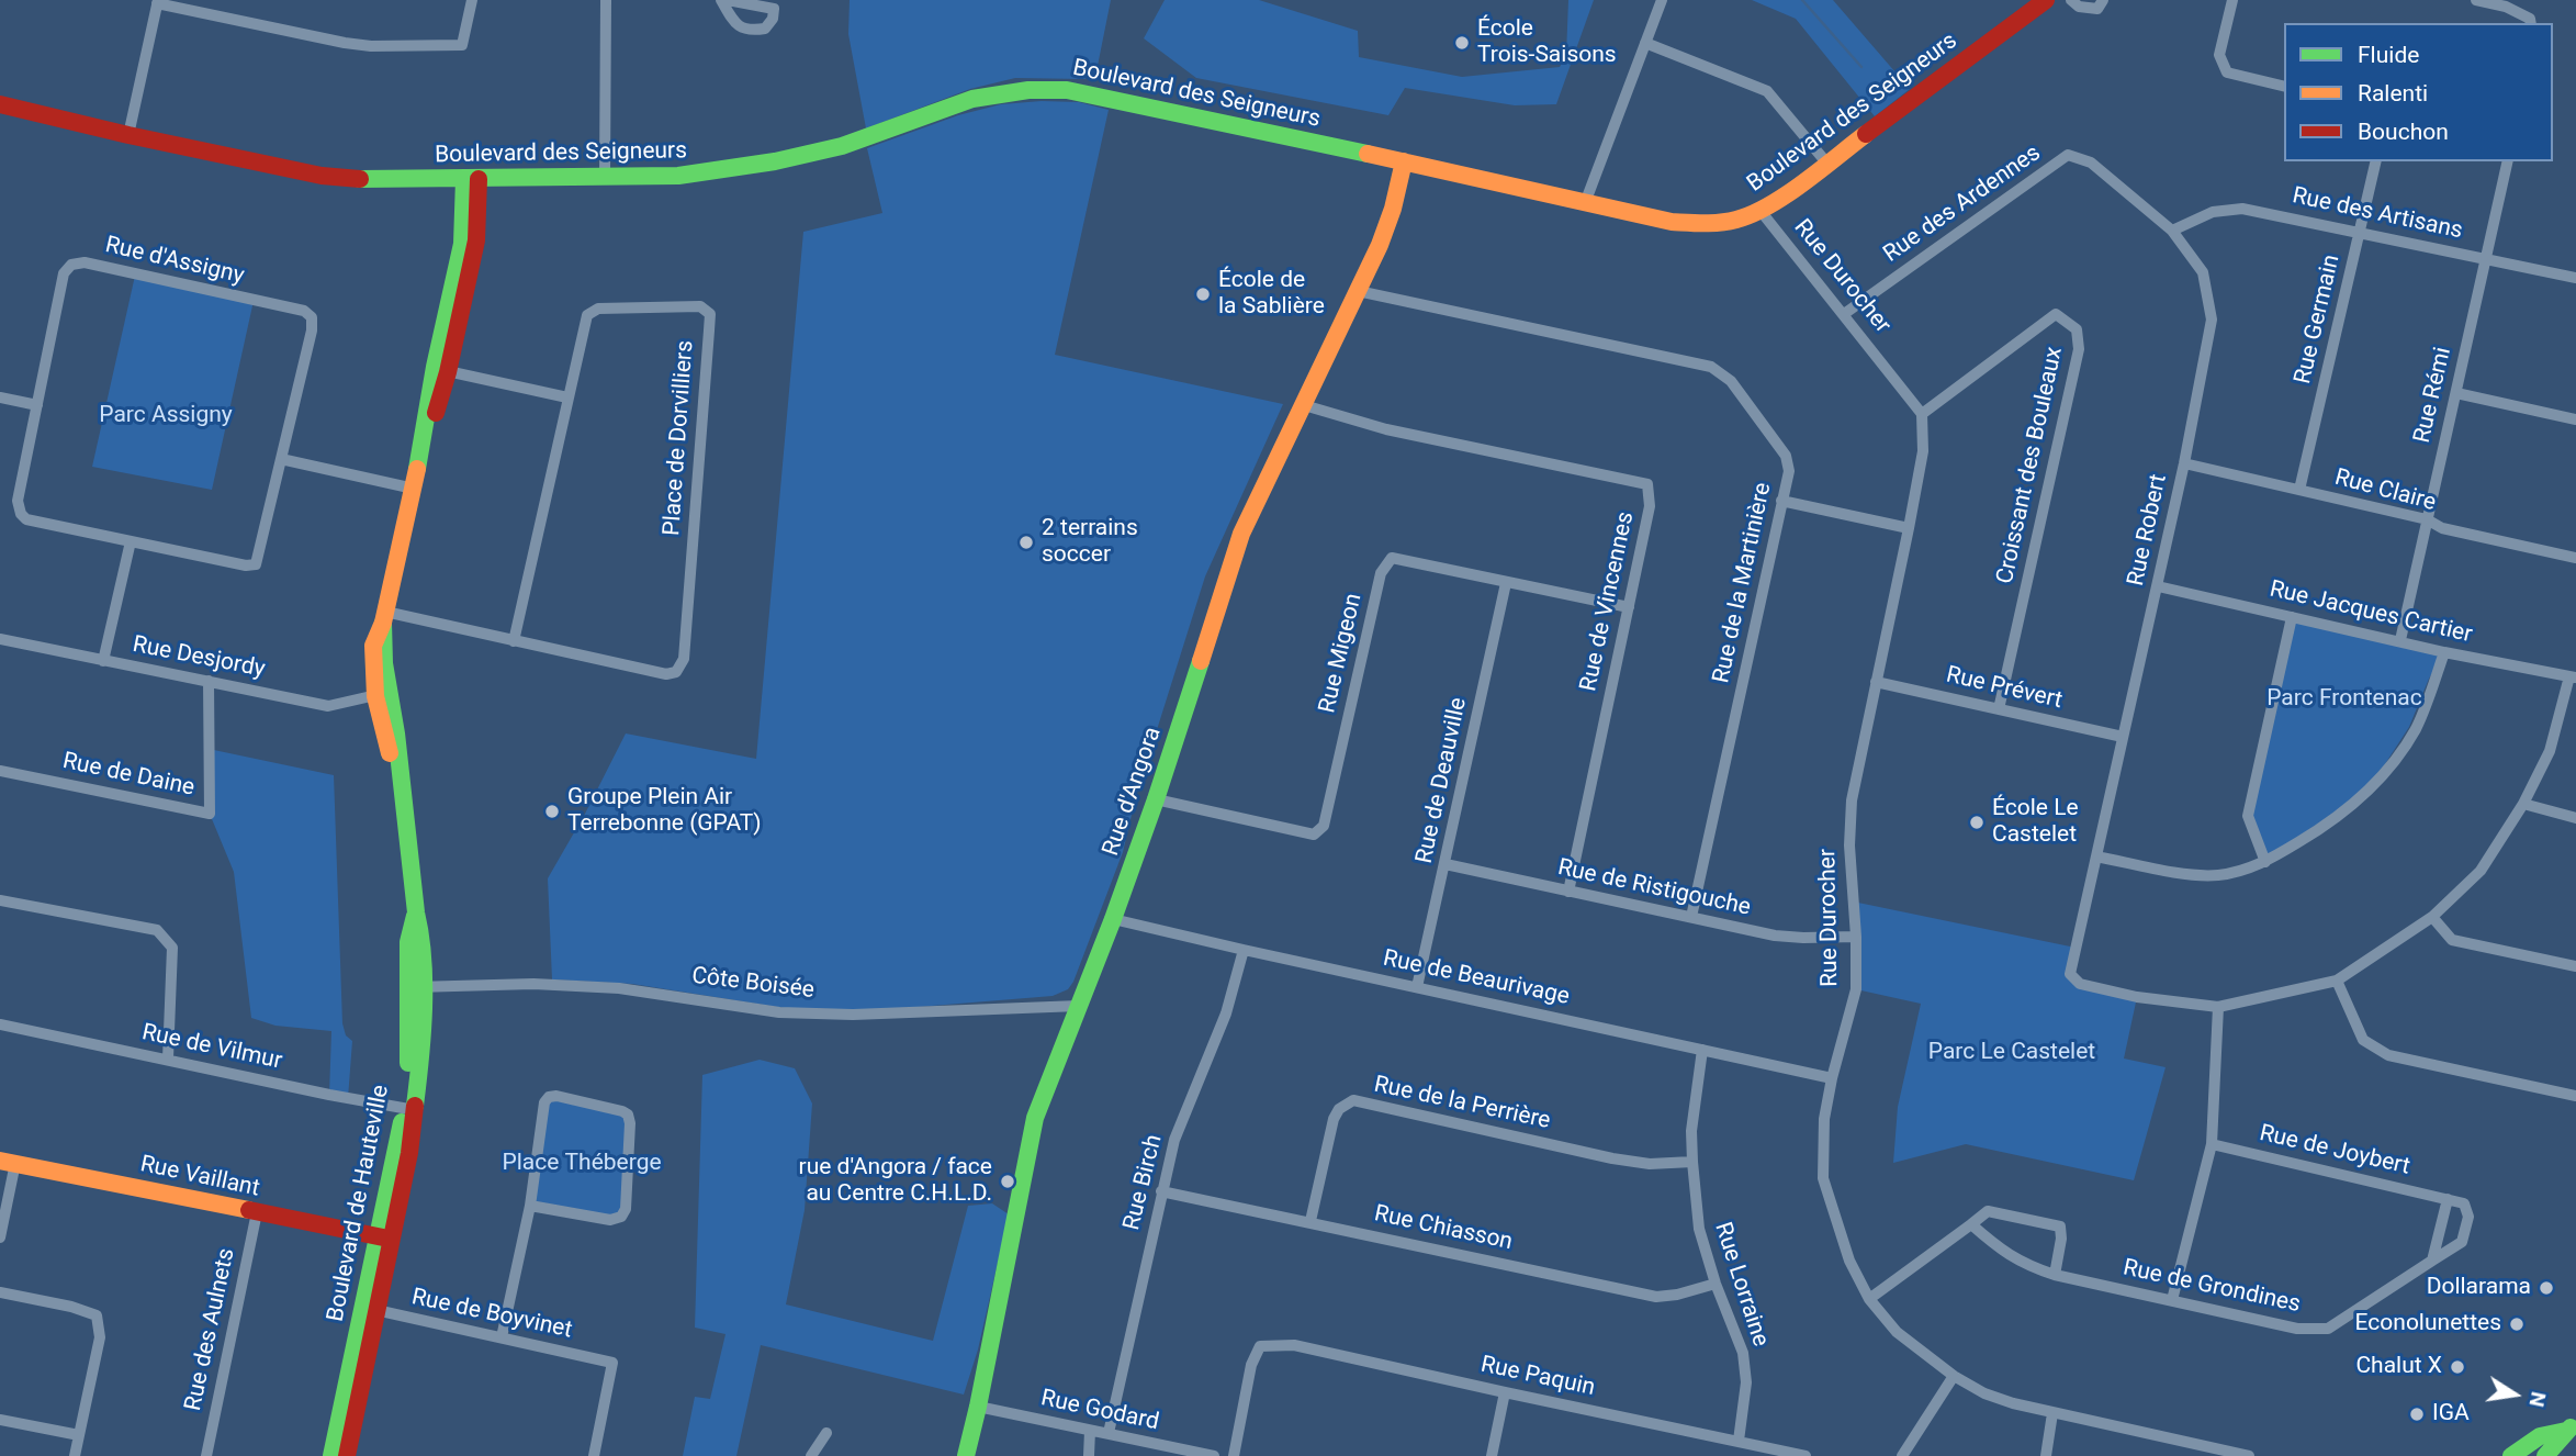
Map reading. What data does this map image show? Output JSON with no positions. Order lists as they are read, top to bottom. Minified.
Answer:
{"streets":{"street":["Boulevard des Seigneurs","Rue des Ardennes","Rue des Artisans","Rue d'Assigny","Rue Durocher","Rue Germain","Rue Rémi","Place de Dorvilliers","Croissant des Bouleaux","Rue Claire","Rue Robert","Rue de la Martinière","Rue de Vincennes","Rue Jacques Cartier","Rue Migeon","Rue Desjordy","Rue Prévert","Rue de Daine","Rue de Deauville","Rue d'Angora","Rue de Ristigouche","Rue de Beaurivage","Côte Boisée","Rue de Vilmur","Rue de la Perrière","Rue de Joybert","Rue Vaillant","Rue Birch","Boulevard de Hauteville","Rue Chiasson","Rue Lorraine","Rue de Grondines","Rue de Boyvinet","Rue des Aulnets","Rue Paquin","Rue Godard"]},"crossings":[["Boulevard des Seigneurs","Rue Durocher"],["Boulevard des Seigneurs","Rue d'Angora"],["Boulevard des Seigneurs","Boulevard de Hauteville"],["Rue des Ardennes","Rue Durocher"],["Rue des Ardennes","Rue Robert"],["Rue des Artisans","Rue Germain"],["Rue des Artisans","Rue Rémi"],["Rue des Artisans","Rue Robert"],["Rue Durocher","Croissant des Bouleaux"],["Rue Durocher","Rue Prévert"],["Rue Durocher","Rue de Ristigouche"],["Rue Durocher","Rue de Beaurivage"],["Rue Germain","Rue Claire"],["Rue Rémi","Rue Claire"],["Rue Rémi","Rue Jacques Cartier"],["Place de Dorvilliers","Boulevard de Hauteville"],["Croissant des Bouleaux","Rue Prévert"],["Rue Claire","Rue Robert"],["Rue Robert","Rue Jacques Cartier"],["Rue Robert","Rue Prévert"],["Rue de la Martinière","Rue d'Angora"],["Rue de la Martinière","Rue de Ristigouche"],["Rue de Vincennes","Rue Migeon"],["Rue de Vincennes","Rue d'Angora"],["Rue de Vincennes","Rue de Ristigouche"],["Rue Migeon","Rue de Deauville"],["Rue Migeon","Rue d'Angora"],["Rue Desjordy","Rue de Daine"],["Rue Desjordy","Boulevard de Hauteville"],["Rue de Deauville","Rue de Ristigouche"],["Rue de Deauville","Rue de Beaurivage"],["Rue d'Angora","Rue de Beaurivage"],["Rue d'Angora","Côte Boisée"],["Rue d'Angora","Rue Godard"],["Rue de Beaurivage","Rue Birch"],["Rue de Beaurivage","Rue Lorraine"],["Côte Boisée","Boulevard de Hauteville"],["Rue de Vilmur","Boulevard de Hauteville"],["Rue de la Perrière","Rue Chiasson"],["Rue de la Perrière","Rue Lorraine"],["Rue de Joybert","Rue de Grondines"],["Rue Vaillant","Boulevard de Hauteville"],["Rue Vaillant","Rue des Aulnets"],["Rue Birch","Rue Chiasson"],["Rue Birch","Rue Godard"],["Boulevard de Hauteville","Rue de Boyvinet"],["Rue Chiasson","Rue Lorraine"],["Rue Lorraine","Rue Paquin"]],"parks":["Parc Assigny","Parc Frontenac","Parc Le Castelet","Place Théberge"],"places":["École Trois-Saisons","École de la Sablière","2 terrains soccer","Groupe Plein Air Terrebonne (GPAT)","École Le Castelet","rue d'Angora / face au Centre C.H.L.D.","Dollarama","Econolunettes","Chalut X","IGA"],"legend":["Fluide","Ralenti","Bouchon"],"north":"right"}
